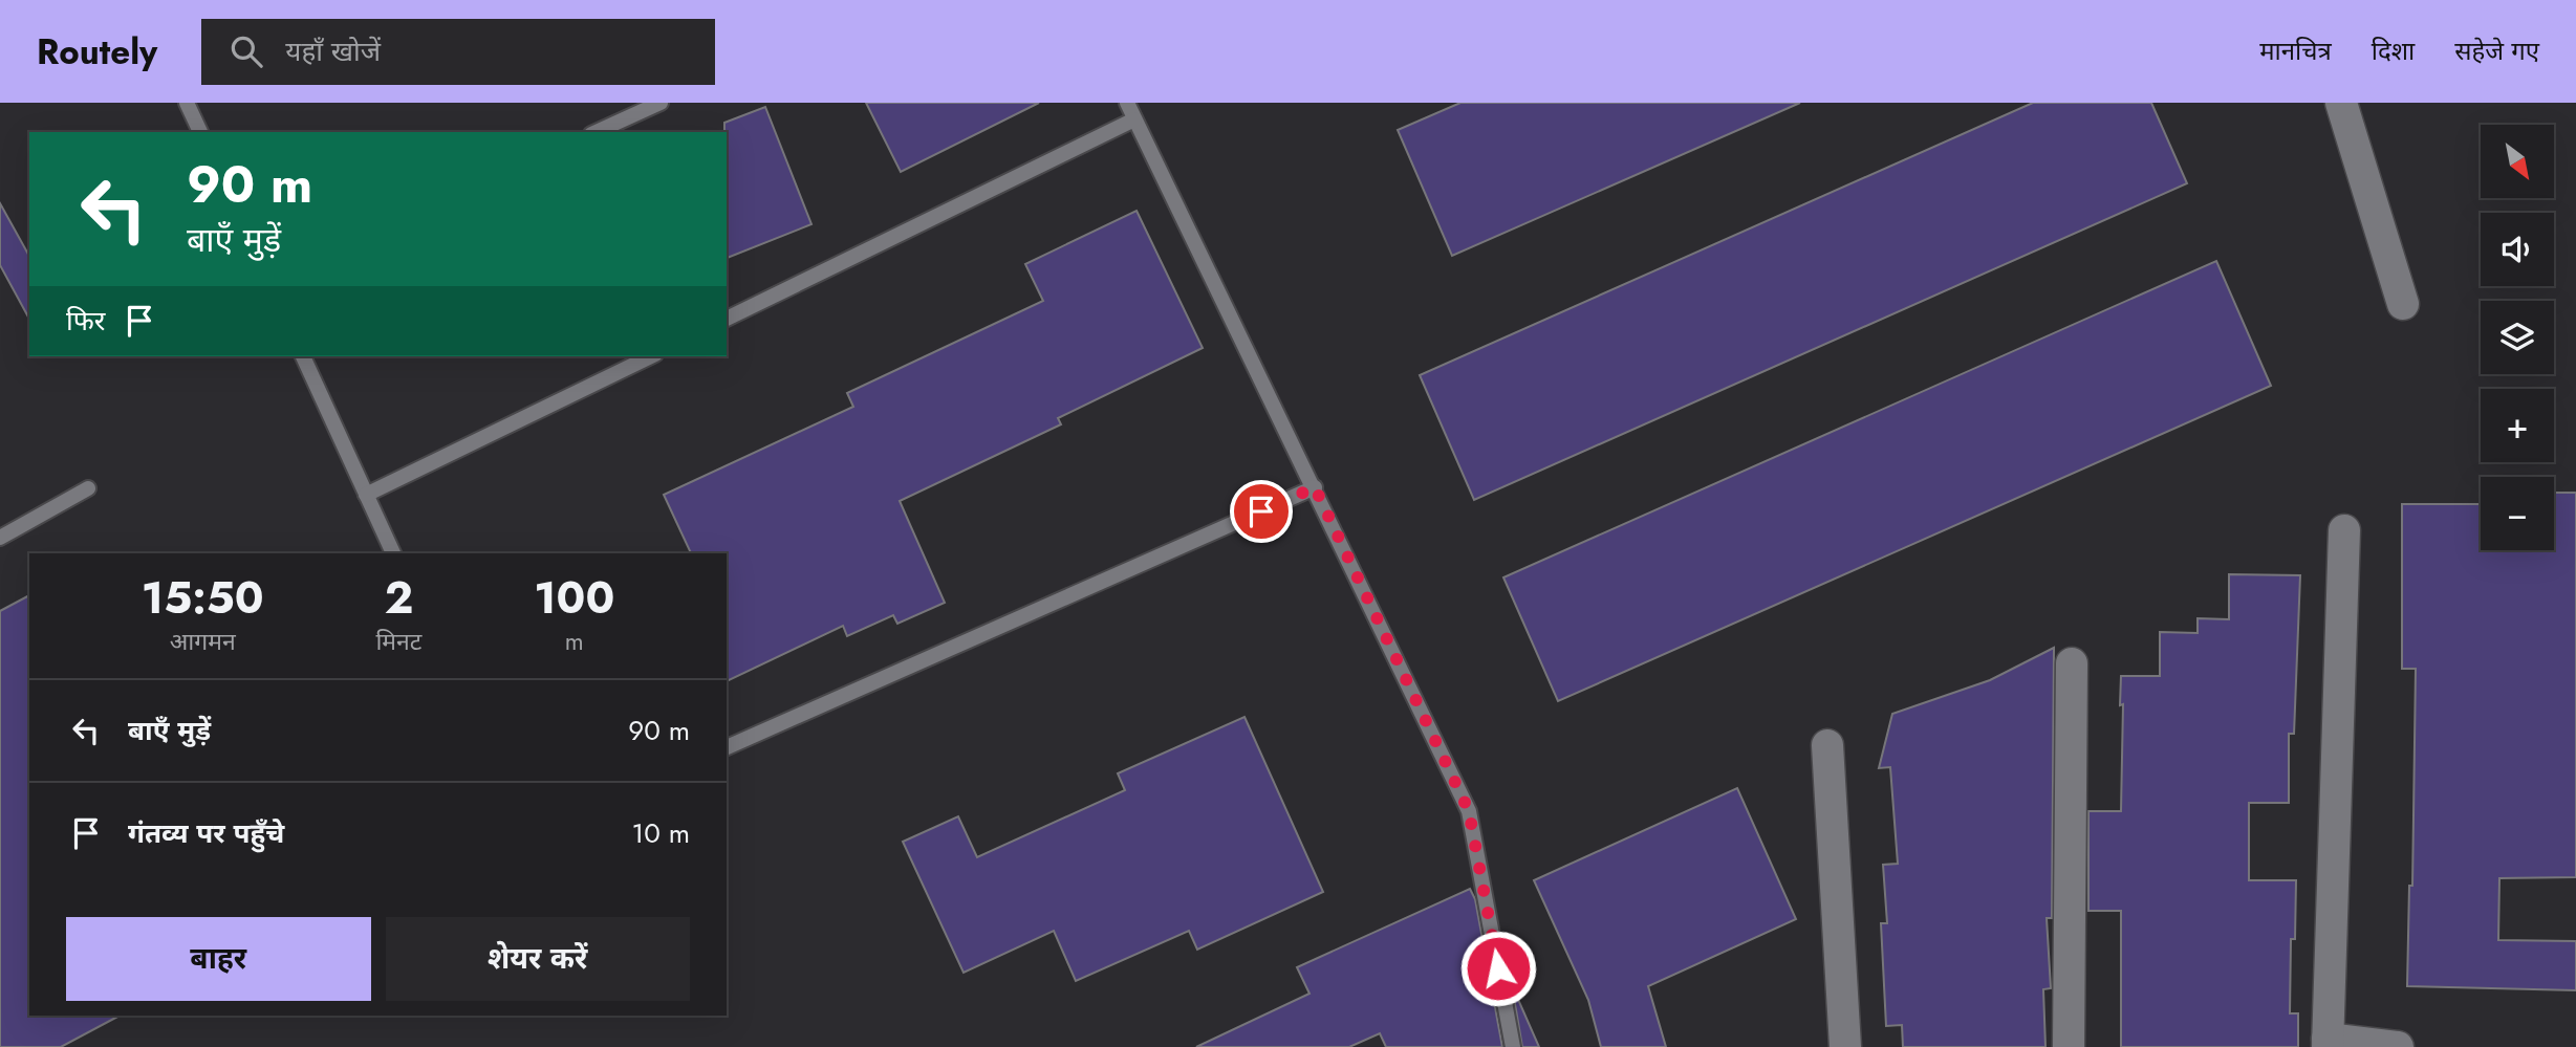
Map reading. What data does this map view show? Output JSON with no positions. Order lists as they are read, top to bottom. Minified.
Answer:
{"north":"bottom right","page":{"header":"Routely","search":"यहाँ खोजें","nav":["मानचित्र","दिशा","सहेजे गए"],"map_buttons":["+","−"],"turn":["90 m","बाएँ मुड़ें"],"then":"फिर","eta":["15:50","आगमन","2","मिनट","100","m"],"list":[{"name":"बाएँ मुड़ें","value":"90 m"},{"name":"गंतव्य पर पहुँचे","value":"10 m"}],"buttons":["बाहर","शेयर करें"]}}
